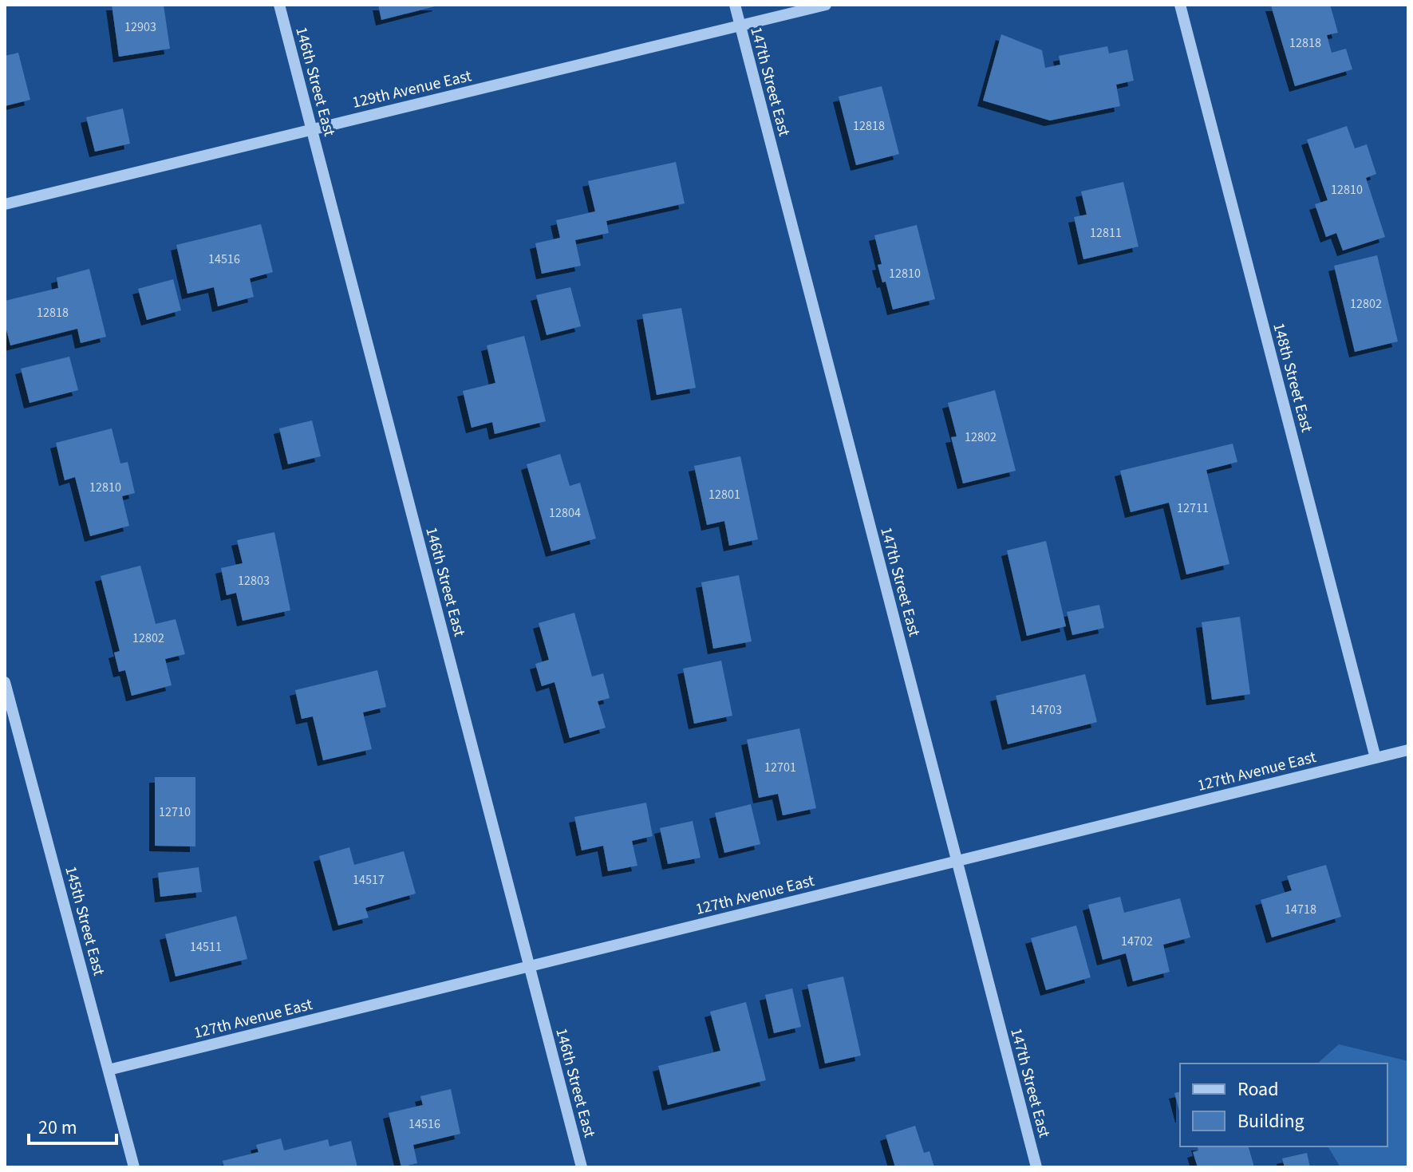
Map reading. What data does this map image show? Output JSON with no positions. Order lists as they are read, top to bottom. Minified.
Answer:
{"streets":{"street":["146th Street East","147th Street East","129th Avenue East","148th Street East","127th Avenue East","145th Street East"]},"crossings":[["146th Street East","129th Avenue East"],["146th Street East","127th Avenue East"],["147th Street East","129th Avenue East"],["147th Street East","127th Avenue East"],["148th Street East","127th Avenue East"],["127th Avenue East","145th Street East"]],"house_numbers":["12903","12818","12818","12810","12811","14516","12810","12802","12818","12802","12810","12801","12711","12804","12803","12802","14703","12701","12710","14517","14718","14702","14511","14516"],"legend":["Road","Building"],"scale_bar":"20 m"}
